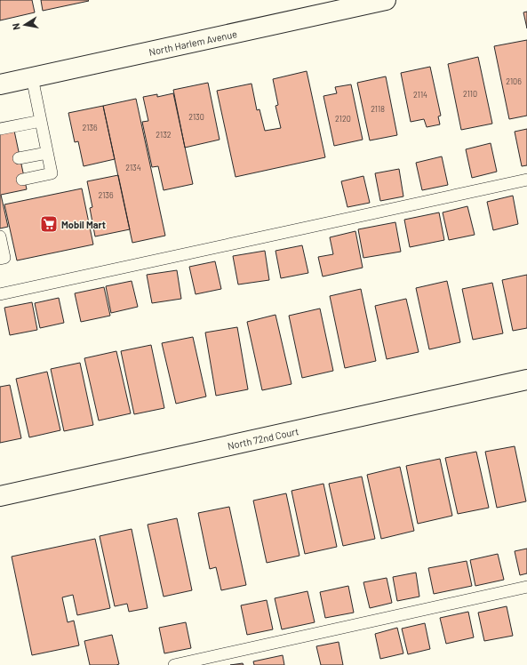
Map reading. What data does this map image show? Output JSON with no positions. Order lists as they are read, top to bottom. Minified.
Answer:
{"streets":{"street":["North Harlem Avenue","North 72nd Court"]},"places":{"supermarket":["Mobil Mart"]},"house_numbers":["2106","2110","2114","2118","2130","2120","2136","2132","2134","2136"],"north":"left"}
